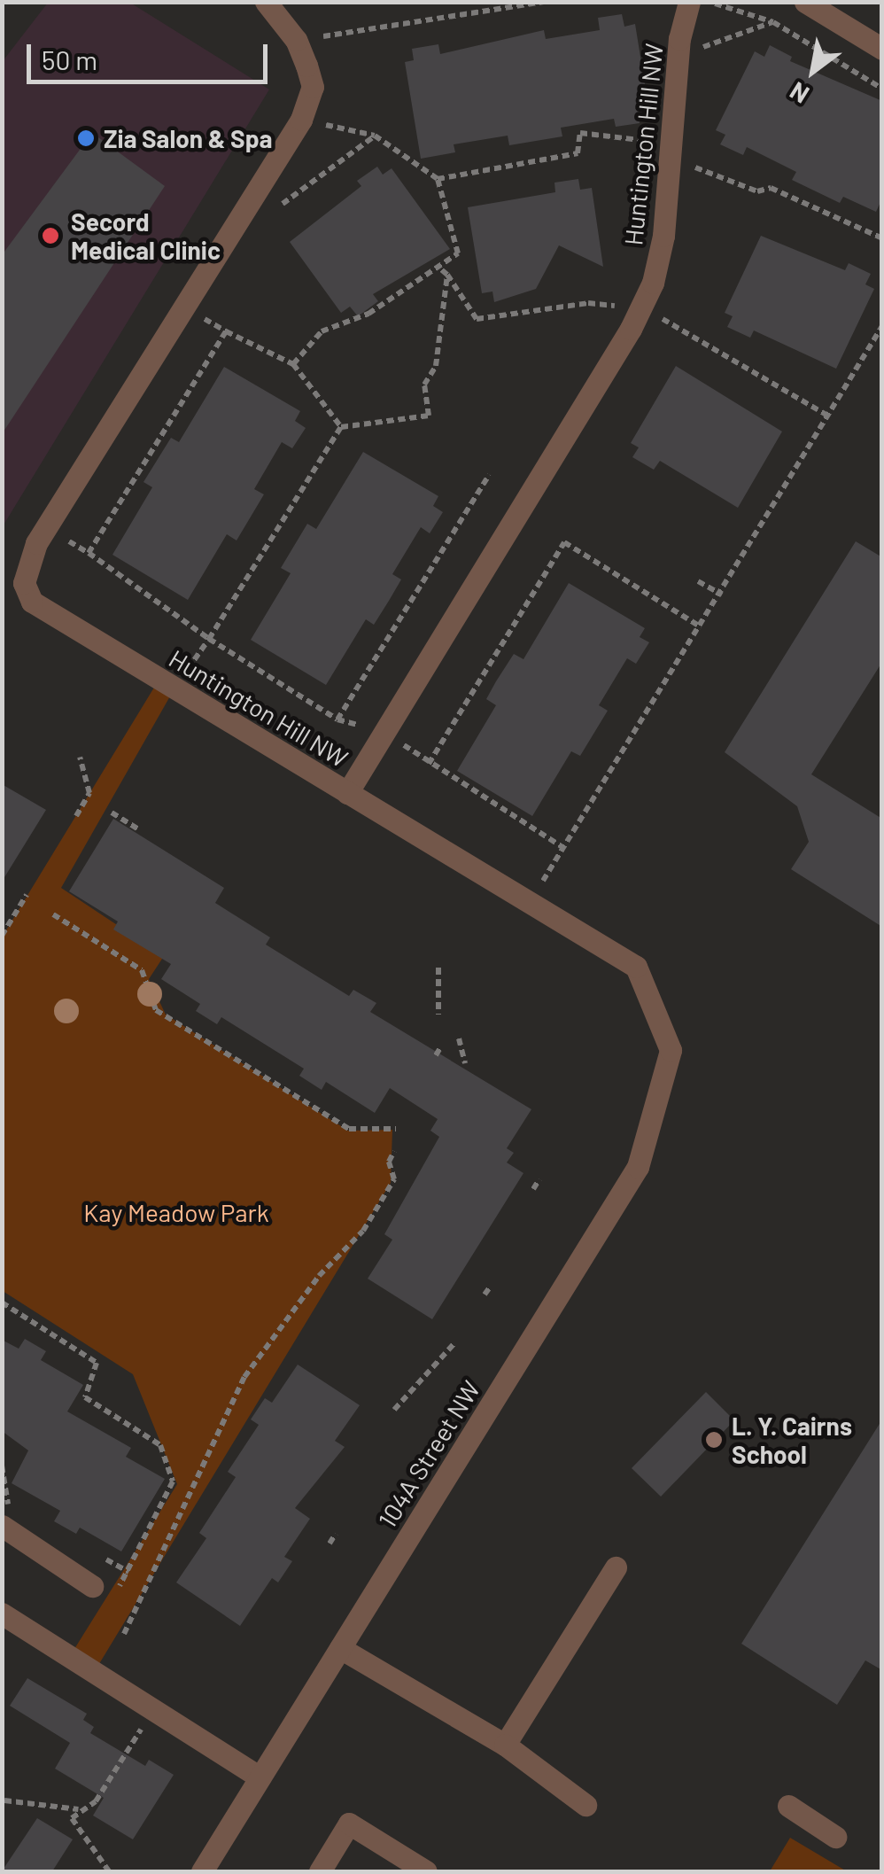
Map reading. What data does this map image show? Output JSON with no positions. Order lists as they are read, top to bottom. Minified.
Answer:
{"streets":{"street":["Huntington Hill NW","104A Street NW"]},"parks":["Kay Meadow Park"],"places":["Zia Salon & Spa","Secord Medical Clinic","L. Y. Cairns School"],"scale_bar":"50 m","north":"bottom left"}
